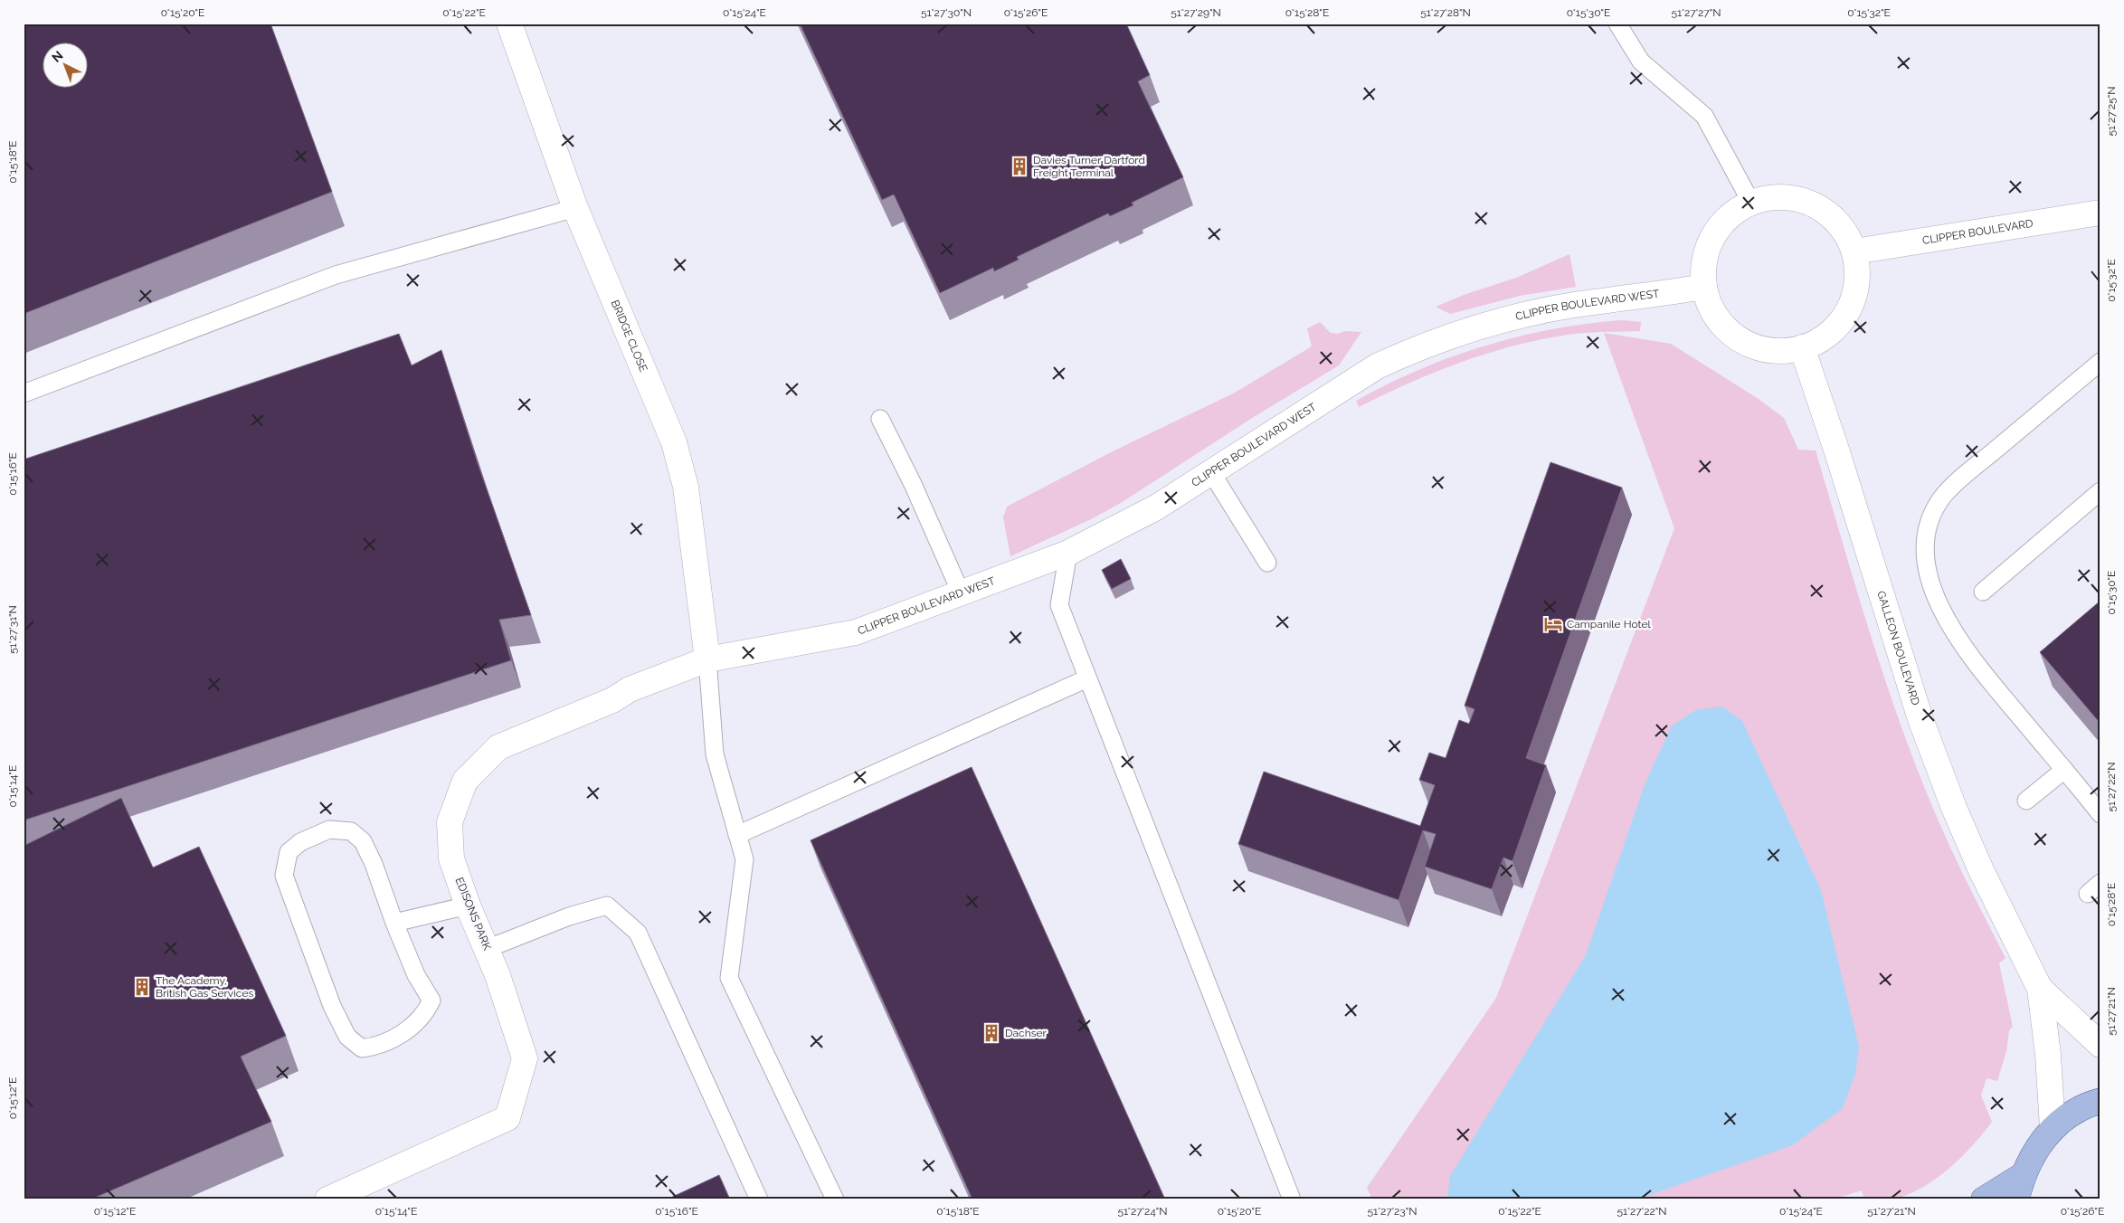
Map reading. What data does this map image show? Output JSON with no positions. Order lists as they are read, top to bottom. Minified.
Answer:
{"streets":{"street":["CLIPPER BOULEVARD","CLIPPER BOULEVARD WEST","BRIDGE CLOSE","GALLEON BOULEVARD","EDISONS PARK"]},"crossings":[["CLIPPER BOULEVARD","CLIPPER BOULEVARD WEST"],["CLIPPER BOULEVARD","GALLEON BOULEVARD"],["CLIPPER BOULEVARD WEST","BRIDGE CLOSE"],["CLIPPER BOULEVARD WEST","GALLEON BOULEVARD"],["CLIPPER BOULEVARD WEST","EDISONS PARK"],["BRIDGE CLOSE","EDISONS PARK"]],"places":{"building":["Davies Turner Dartford Freight Terminal","The Academy, British Gas Services","Dachser"],"hotel":["Campanile Hotel"]},"north":"top left","coordinates":["0°15'20\"E","0°15'22\"E","0°15'24\"E","51°27'30\"N","0°15'26\"E","51°27'29\"N","0°15'28\"E","51°27'28\"N","0°15'30\"E","51°27'27\"N","0°15'32\"E","51°27'25\"N","0°15'18\"E","0°15'16\"E","51°27'31\"N","0°15'14\"E","51°27'22\"N","51°27'21\"N","0°15'12\"E","51°27'24\"N","51°27'23\"N"]}
